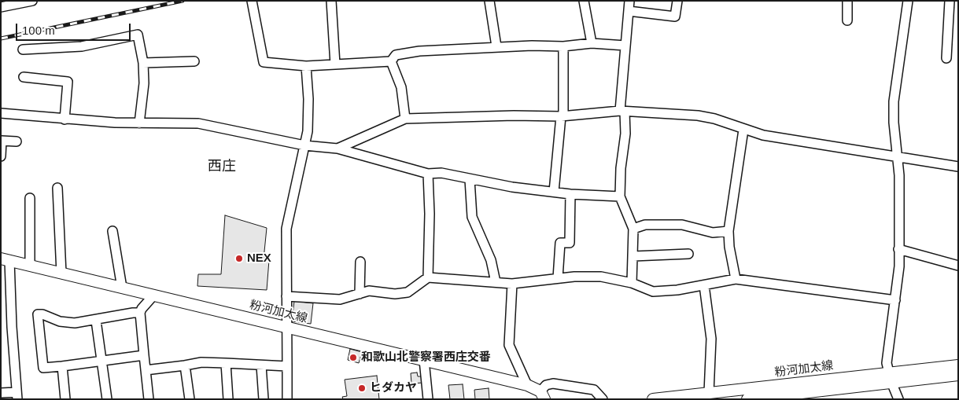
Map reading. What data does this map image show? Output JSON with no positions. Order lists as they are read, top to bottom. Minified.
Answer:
{"streets":{"main road":["粉河加太線"]},"districts":["西庄"],"places":["NEX","和歌山北警察署西庄交番","ヒダカヤ"],"scale_bar":"100 m"}
